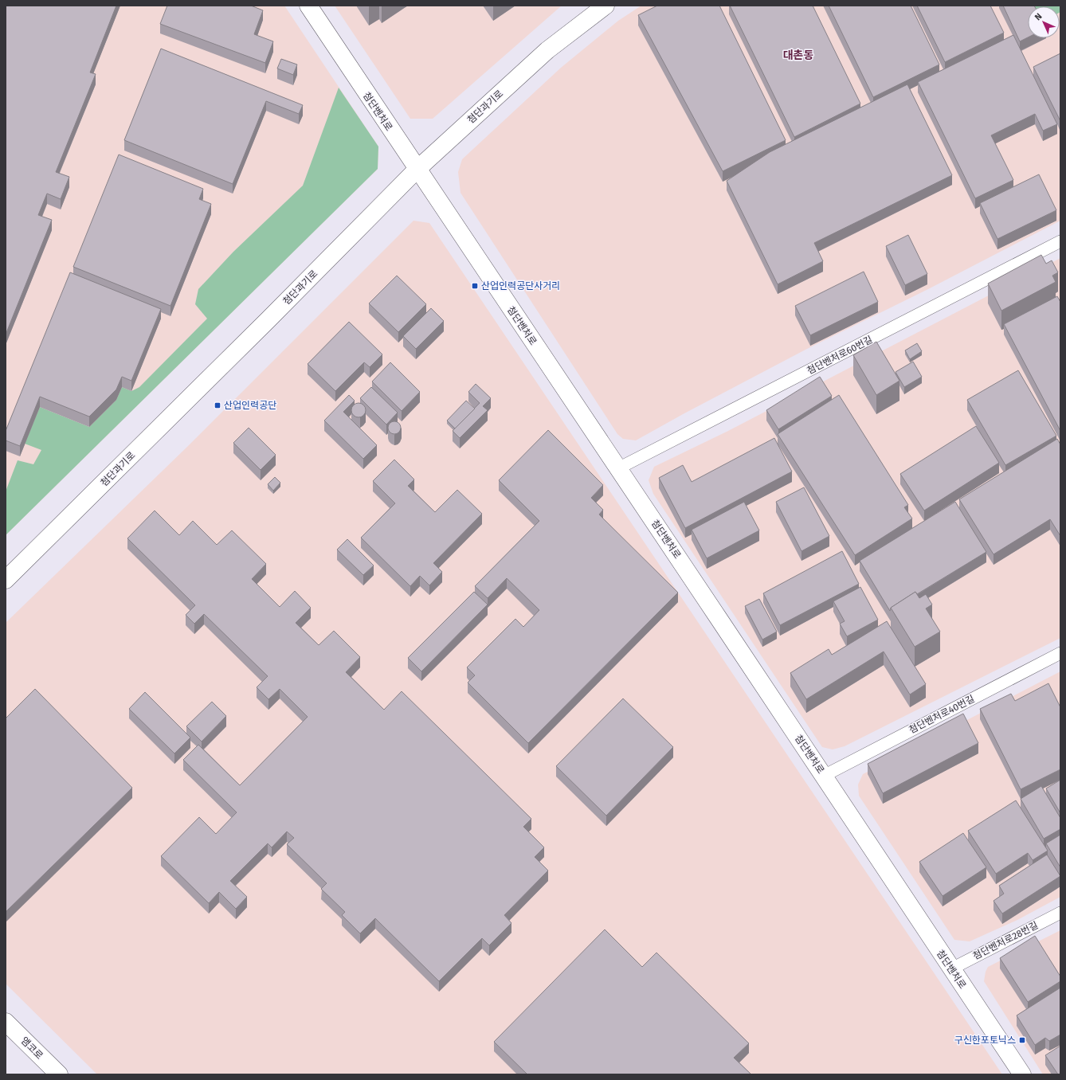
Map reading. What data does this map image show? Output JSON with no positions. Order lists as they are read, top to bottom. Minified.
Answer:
{"streets":{"street":["첨단과기로","첨단벤처로","첨단벤처로60번길","첨단벤처로40번길","첨단벤처로28번길","앰코로"]},"crossings":[["첨단과기로","첨단벤처로"],["첨단벤처로","첨단벤처로60번길"],["첨단벤처로","첨단벤처로40번길"],["첨단벤처로","첨단벤처로28번길"]],"districts":["대촌동"],"places":{"transit":["산업인력공단사거리","산업인력공단","구신한포토닉스"]},"north":"top left"}
